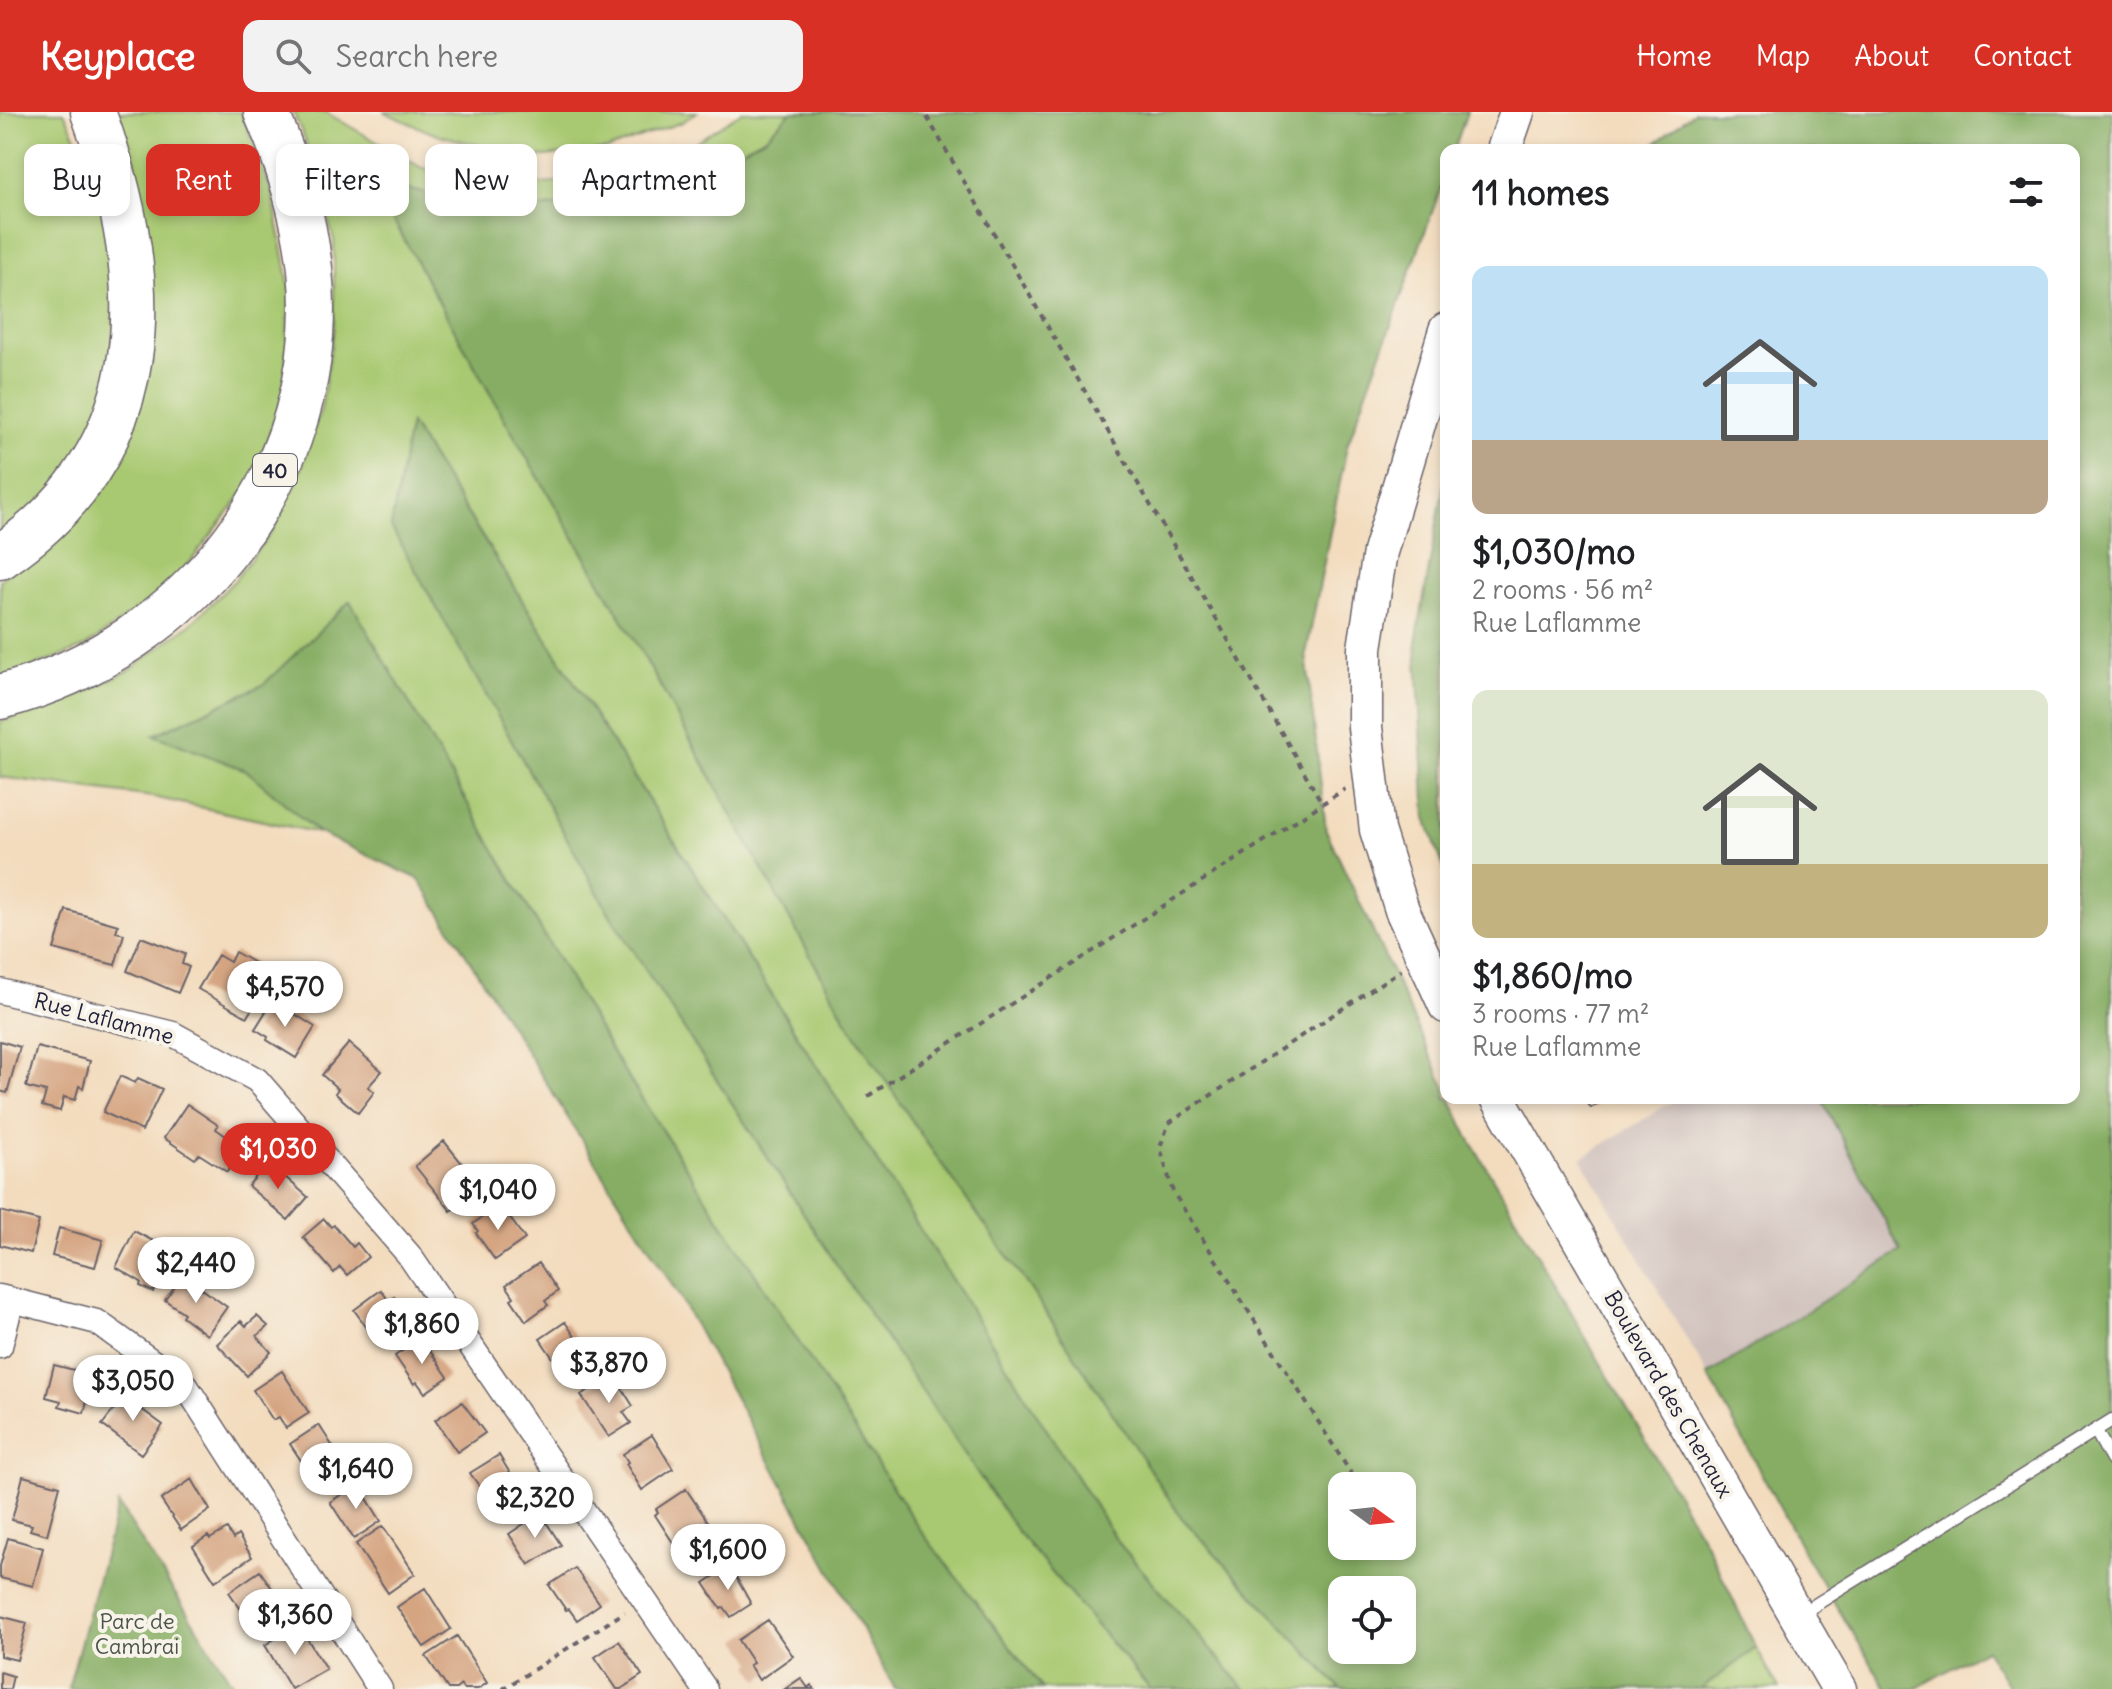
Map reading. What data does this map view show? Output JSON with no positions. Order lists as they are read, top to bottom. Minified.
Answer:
{"streets":{"highway":["40"],"main road":["Boulevard des Chenaux"],"street":["Rue Laflamme"]},"parks":["Parc de Cambrai"],"north":"right","page":{"header":"Keyplace","search":"Search here","nav":["Home","Map","About","Contact"],"chip":["Buy","Rent","Filters","New","Apartment"],"heading":"11 homes","list":[{"name":"$1,030/mo","note":"2 rooms · 56 m² · Rue Laflamme"},{"name":"$1,860/mo","note":"3 rooms · 77 m² · Rue Laflamme"}],"price":["$4,570","$1,030","$1,040","$2,440","$1,860","$3,870","$3,050","$1,640","$2,320","$1,600","$1,360"]}}
